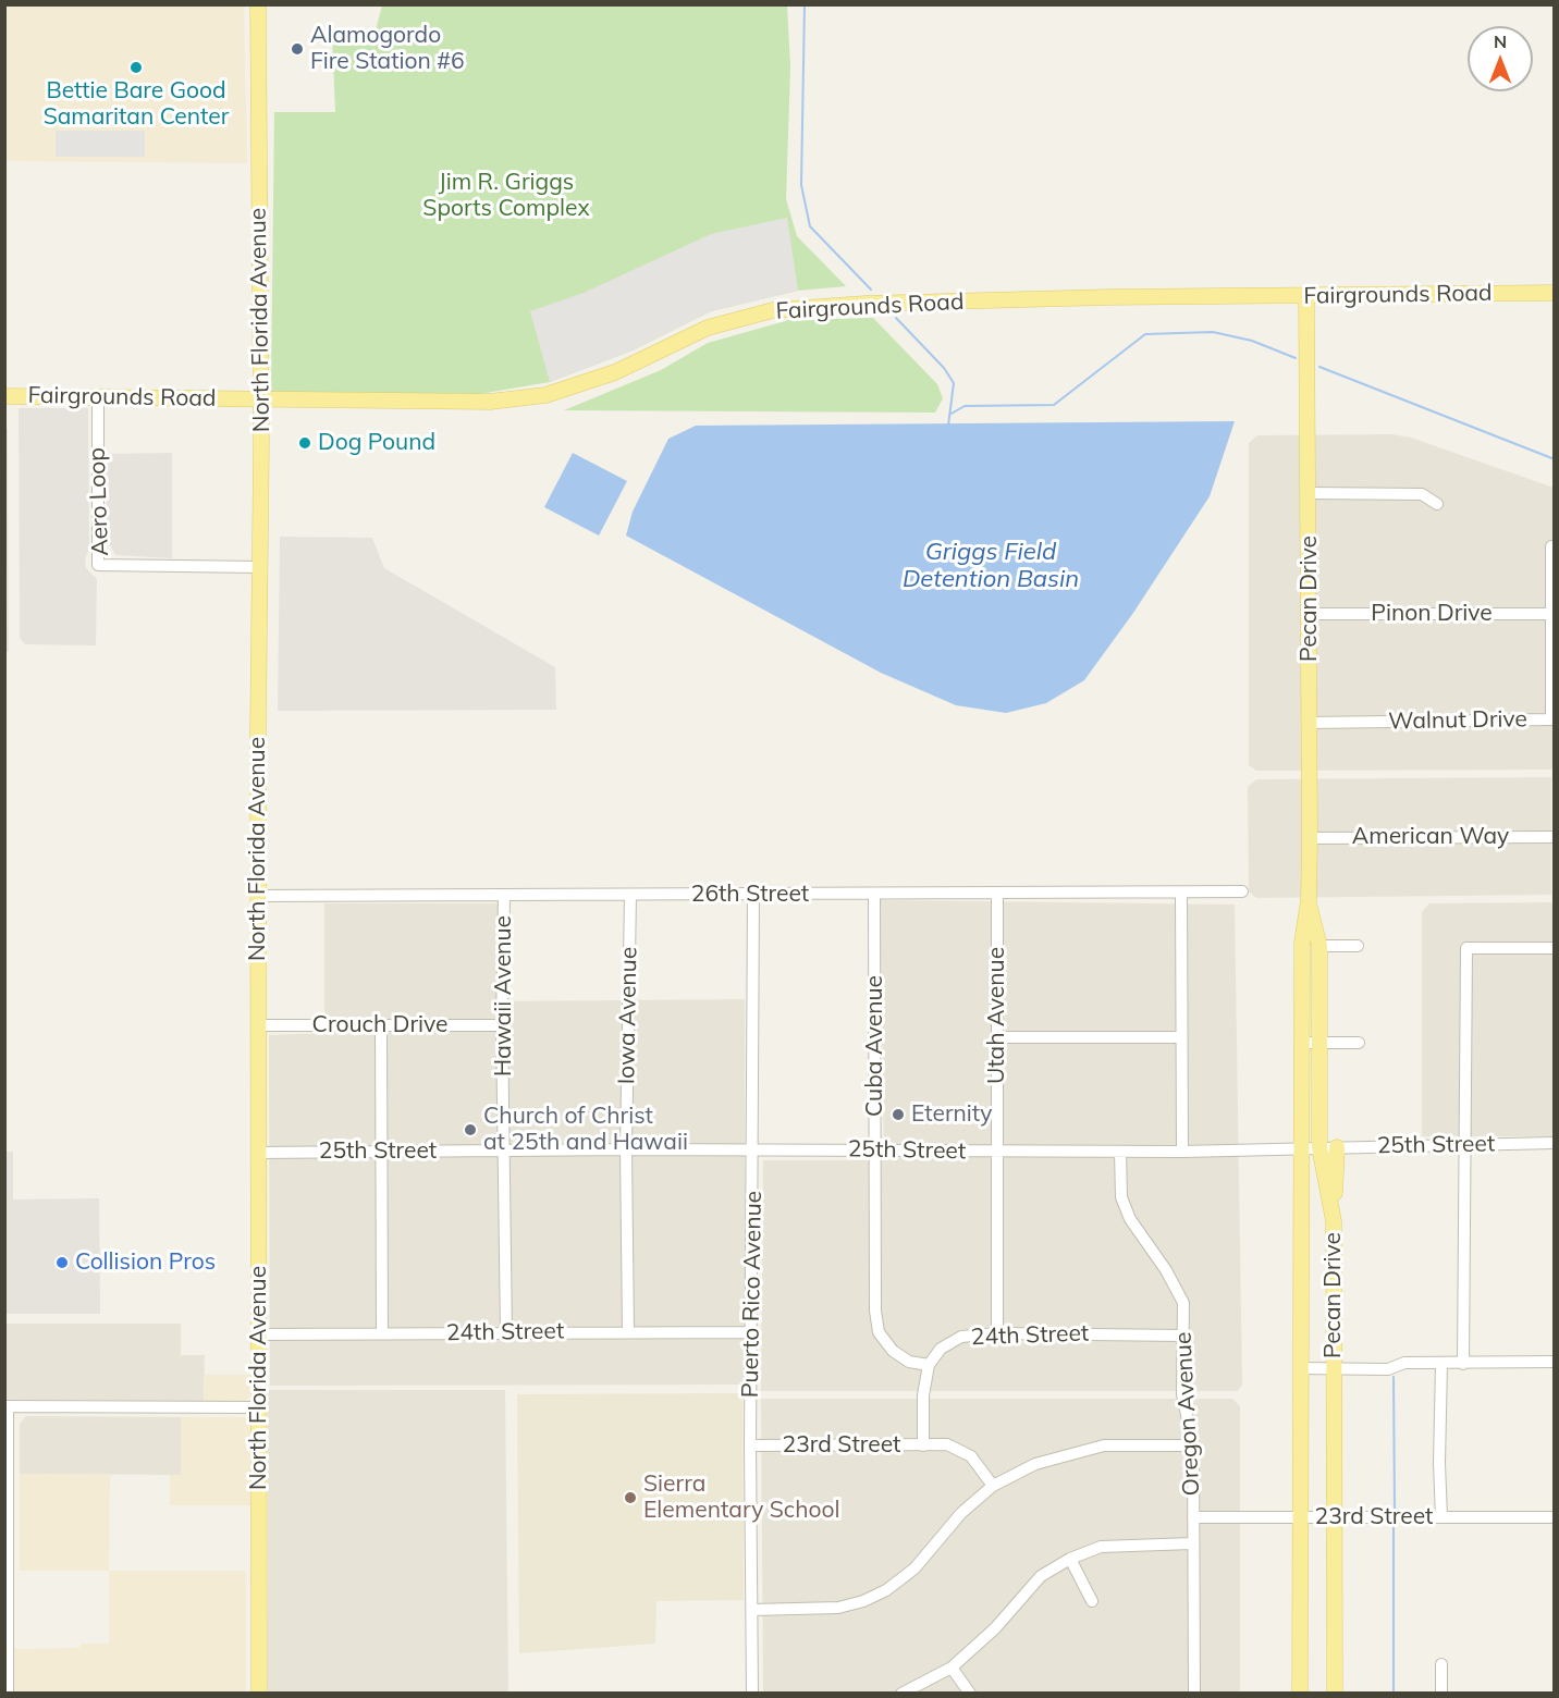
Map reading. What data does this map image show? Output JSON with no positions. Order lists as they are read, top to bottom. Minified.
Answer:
{"streets":{"main road":["Fairgrounds Road","North Florida Avenue","Pecan Drive"],"street":["Aero Loop","Pinon Drive","Walnut Drive","American Way","26th Street","Hawaii Avenue","Iowa Avenue","Utah Avenue","Crouch Drive","Cuba Avenue","25th Street","Puerto Rico Avenue","24th Street","Oregon Avenue","23rd Street"]},"crossings":[["Fairgrounds Road","North Florida Avenue"],["Fairgrounds Road","Aero Loop"],["Fairgrounds Road","Pecan Drive"],["North Florida Avenue","Aero Loop"],["North Florida Avenue","26th Street"],["North Florida Avenue","Crouch Drive"],["North Florida Avenue","25th Street"],["North Florida Avenue","24th Street"],["Pecan Drive","Pinon Drive"],["Pecan Drive","Walnut Drive"],["Pecan Drive","American Way"],["Pecan Drive","25th Street"],["Pecan Drive","23rd Street"],["Pinon Drive","Walnut Drive"],["26th Street","Hawaii Avenue"],["26th Street","Iowa Avenue"],["26th Street","Utah Avenue"],["26th Street","Cuba Avenue"],["26th Street","Puerto Rico Avenue"],["Hawaii Avenue","Crouch Drive"],["Hawaii Avenue","25th Street"],["Hawaii Avenue","24th Street"],["Iowa Avenue","25th Street"],["Iowa Avenue","24th Street"],["Utah Avenue","25th Street"],["Utah Avenue","24th Street"],["Cuba Avenue","25th Street"],["Cuba Avenue","24th Street"],["25th Street","Puerto Rico Avenue"],["25th Street","Oregon Avenue"],["Puerto Rico Avenue","24th Street"],["Puerto Rico Avenue","23rd Street"],["24th Street","Oregon Avenue"],["Oregon Avenue","23rd Street"]],"water":["Griggs Field Detention Basin"],"parks":["Jim R. Griggs Sports Complex"],"places":["Alamogordo Fire Station #6","Bettie Bare Good Samaritan Center","Dog Pound","Eternity","Church of Christ at 25th and Hawaii","Collision Pros","Sierra Elementary School"],"north":"top"}
